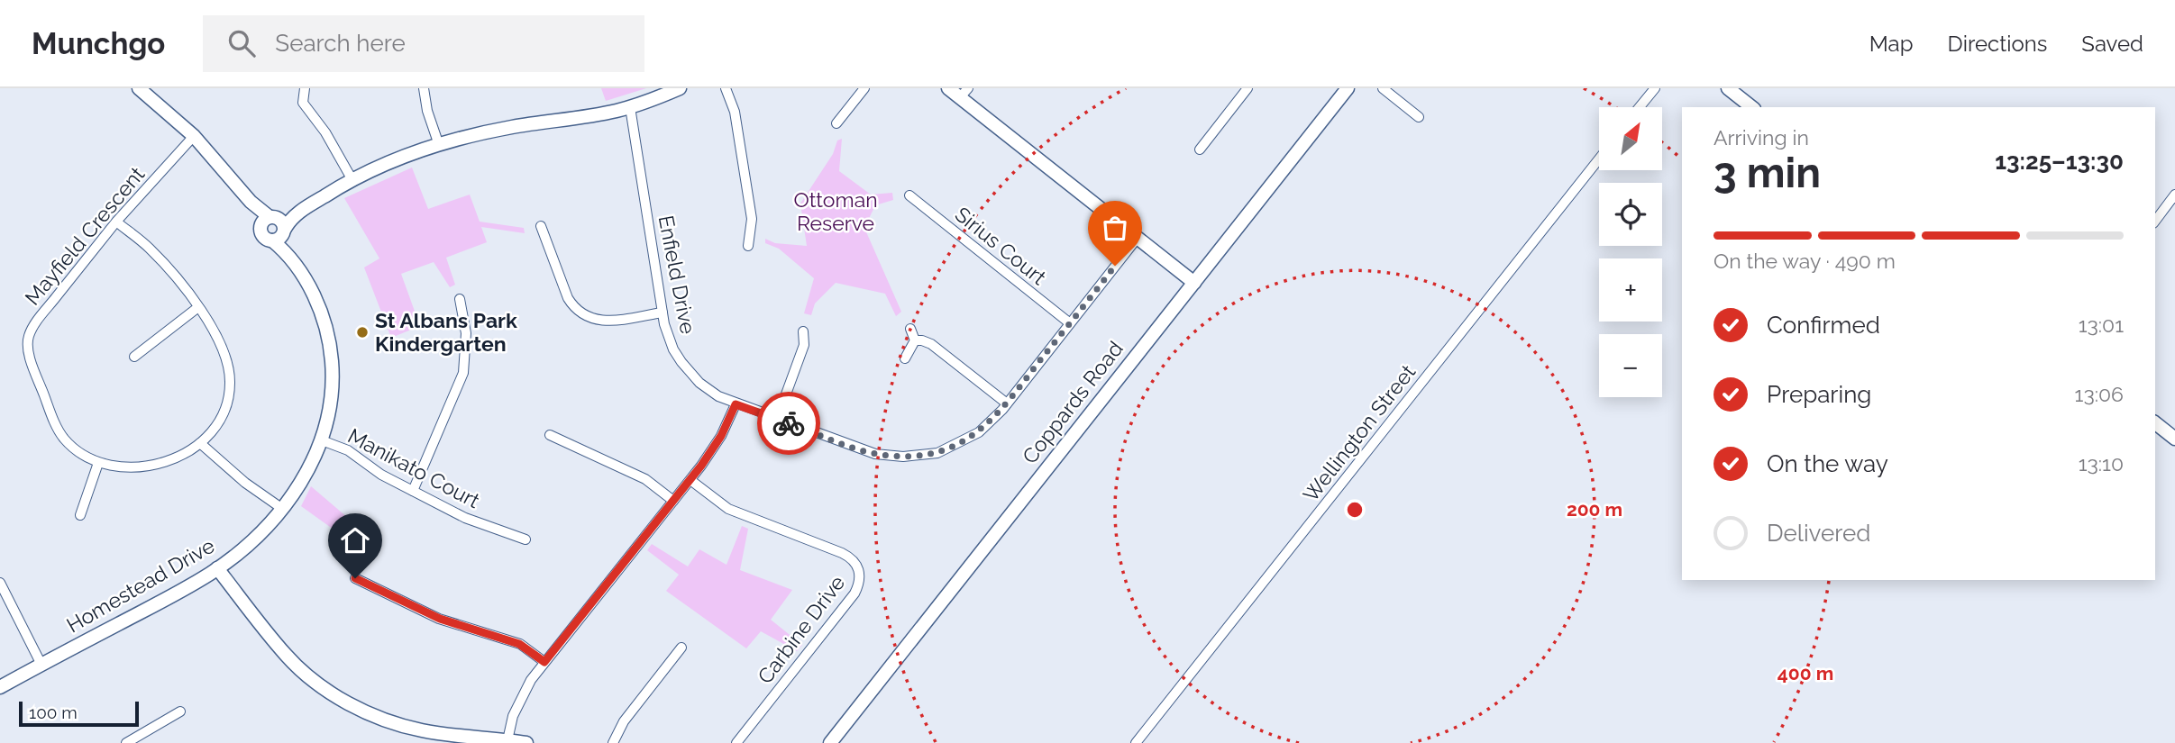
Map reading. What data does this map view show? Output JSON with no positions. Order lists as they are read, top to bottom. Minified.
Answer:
{"streets":{"street":["Mayfield Crescent","Sirius Court","Enfield Drive","Coppards Road","Wellington Street","Manikato Court","Homestead Drive","Carbine Drive"]},"crossings":[["Sirius Court","Enfield Drive"],["Manikato Court","Homestead Drive"]],"parks":["Ottoman Reserve"],"places":["St Albans Park Kindergarten"],"scale_bar":"100 m","north":"top right","page":{"header":"Munchgo","search":"Search here","nav":["Map","Directions","Saved"],"map_buttons":["+","−"],"heading":["3 min","Arriving in","13:25–13:30"],"bar":"On the way · 490 m","list":[["Confirmed","13:01"],["Preparing","13:06"],["On the way","13:10"],"Delivered"],"scale":"100 m"},"rings":["200 m","400 m"]}
